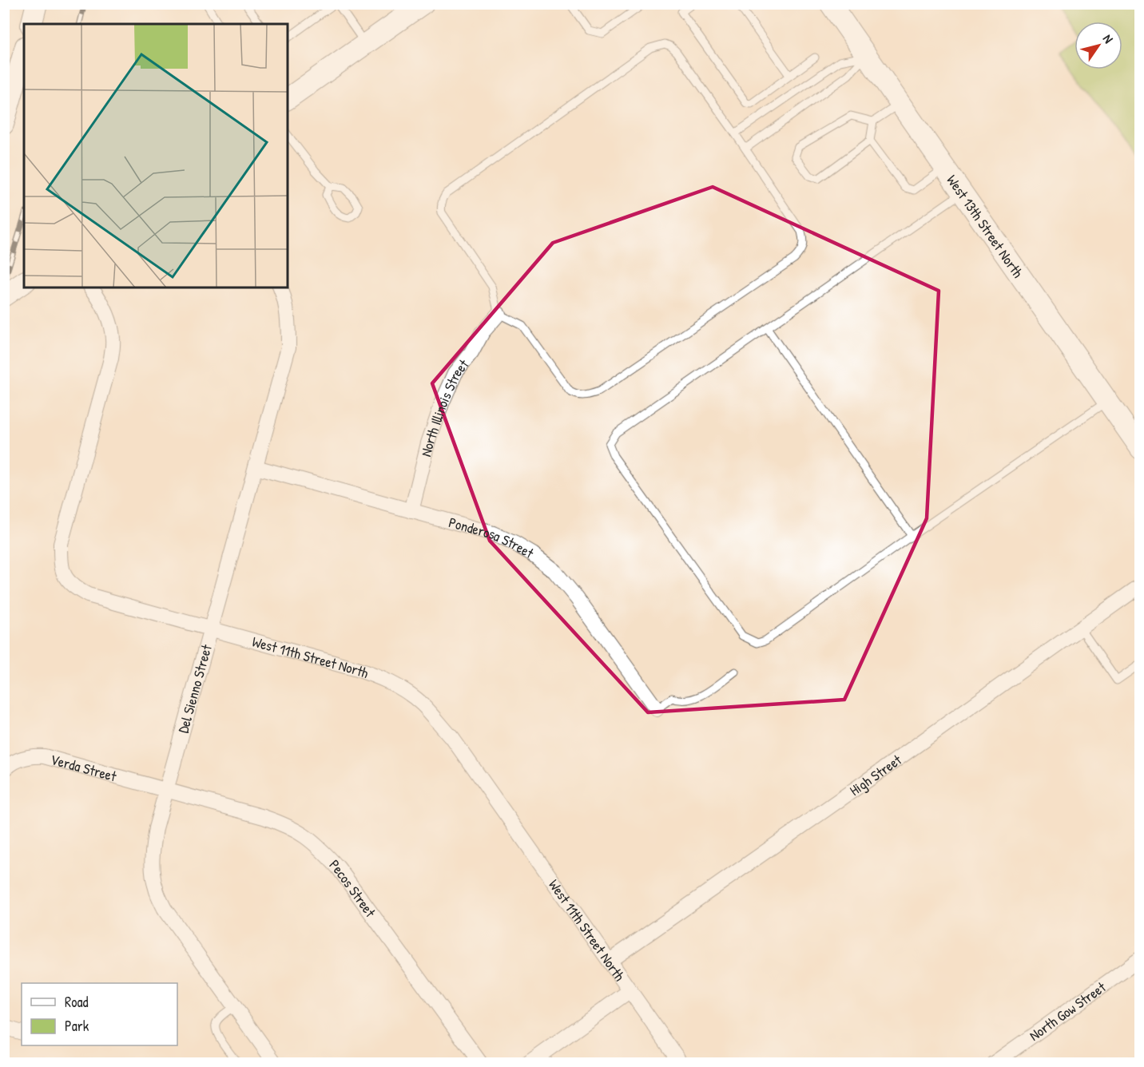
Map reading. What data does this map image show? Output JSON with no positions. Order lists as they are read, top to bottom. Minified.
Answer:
{"streets":{"street":["West 13th Street North","North Illinois Street","Ponderosa Street","West 11th Street North","Del Sienno Street","Verda Street","High Street","Pecos Street","North Gow Street"]},"crossings":[["North Illinois Street","Ponderosa Street"],["Ponderosa Street","Del Sienno Street"],["West 11th Street North","Del Sienno Street"],["West 11th Street North","High Street"],["Del Sienno Street","Verda Street"],["Del Sienno Street","Pecos Street"],["Verda Street","Pecos Street"]],"legend":["Road","Park"],"north":"top right"}
